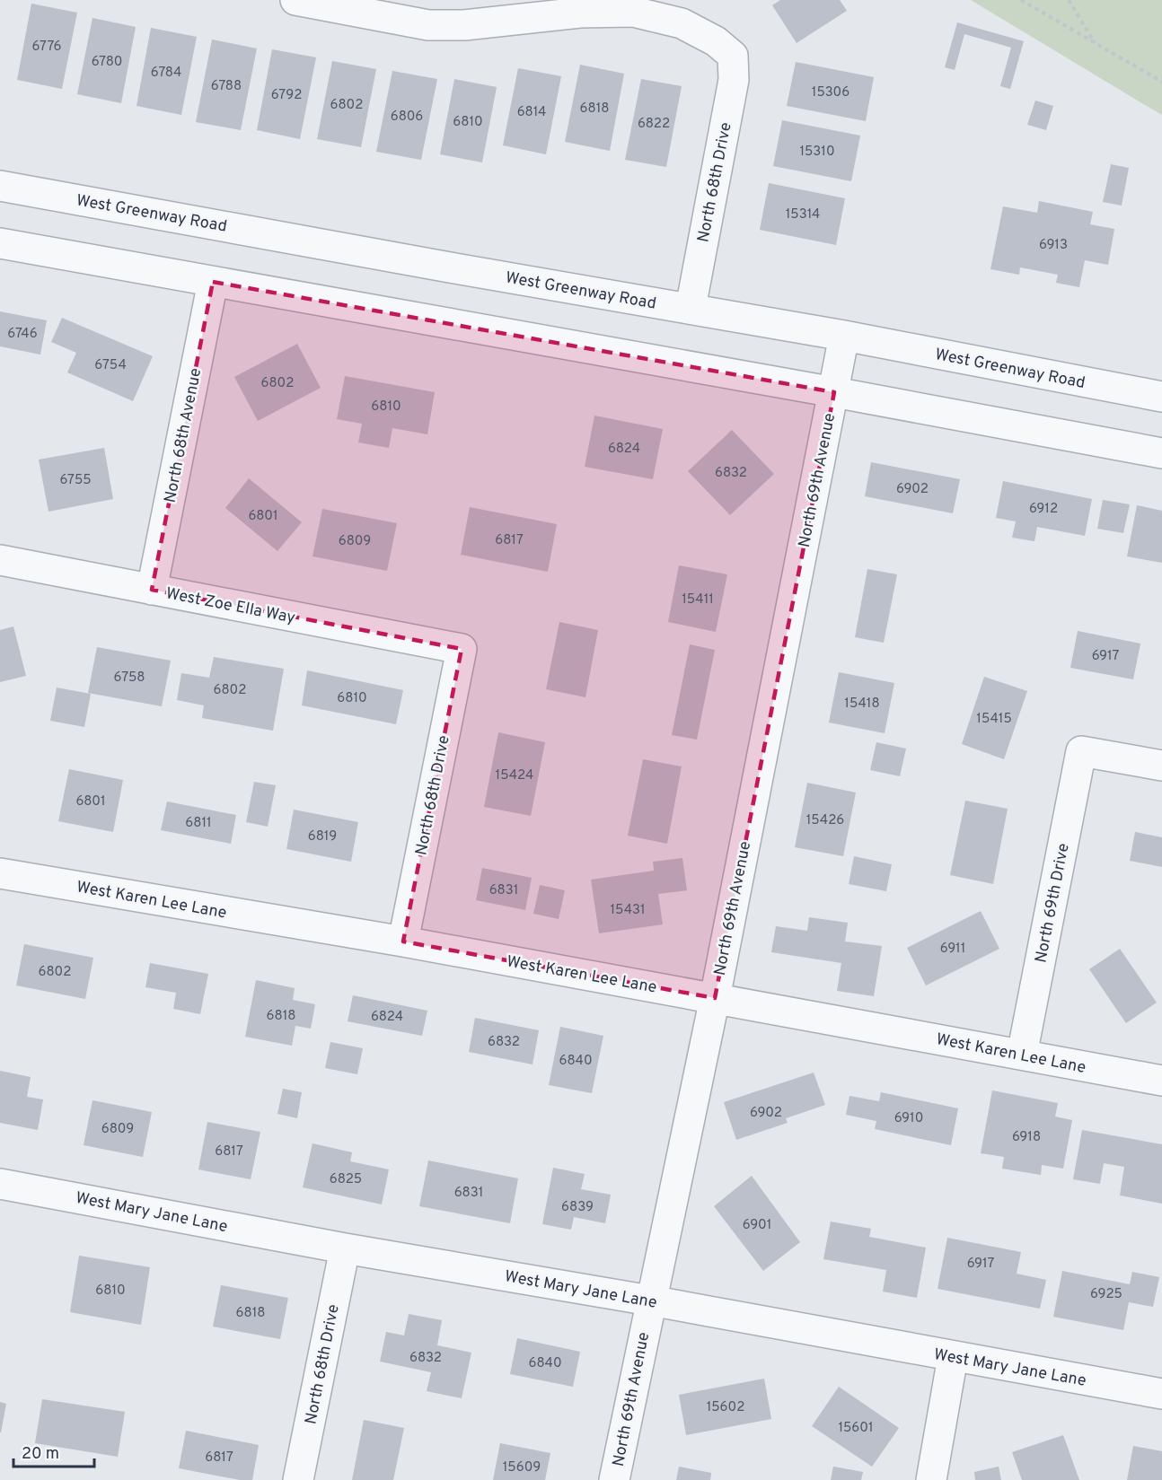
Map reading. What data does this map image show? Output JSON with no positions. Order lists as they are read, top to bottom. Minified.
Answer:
{"streets":{"street":["North 68th Drive","West Greenway Road","North 68th Avenue","North 69th Avenue","West Zoe Ella Way","West Karen Lee Lane","North 69th Drive","West Mary Jane Lane"]},"crossings":[["North 68th Drive","West Greenway Road"],["North 68th Drive","West Zoe Ella Way"],["North 68th Drive","West Karen Lee Lane"],["North 68th Drive","West Mary Jane Lane"],["West Greenway Road","North 69th Avenue"],["North 68th Avenue","West Zoe Ella Way"],["North 69th Avenue","West Karen Lee Lane"],["North 69th Avenue","West Mary Jane Lane"],["West Karen Lee Lane","North 69th Drive"]],"house_numbers":["6776","6780","6784","6788","15306","6792","6802","6818","6814","6806","6810","6822","15310","15314","6913","6746","6754","6802","6810","6824","6832","6755","6902","6912","6801","6817","6809","15411","6917","6758","6802","6810","15418","15415","15424","6801","15426","6811","6819","6831","15431","6911","6802","6818","6824","6832","6840","6902","6910","6809","6918","6817","6825","6831","6839","6901","6917","6810","6925","6818","6832","6840","15602","15601","6817","15609"],"scale_bar":"20 m"}
